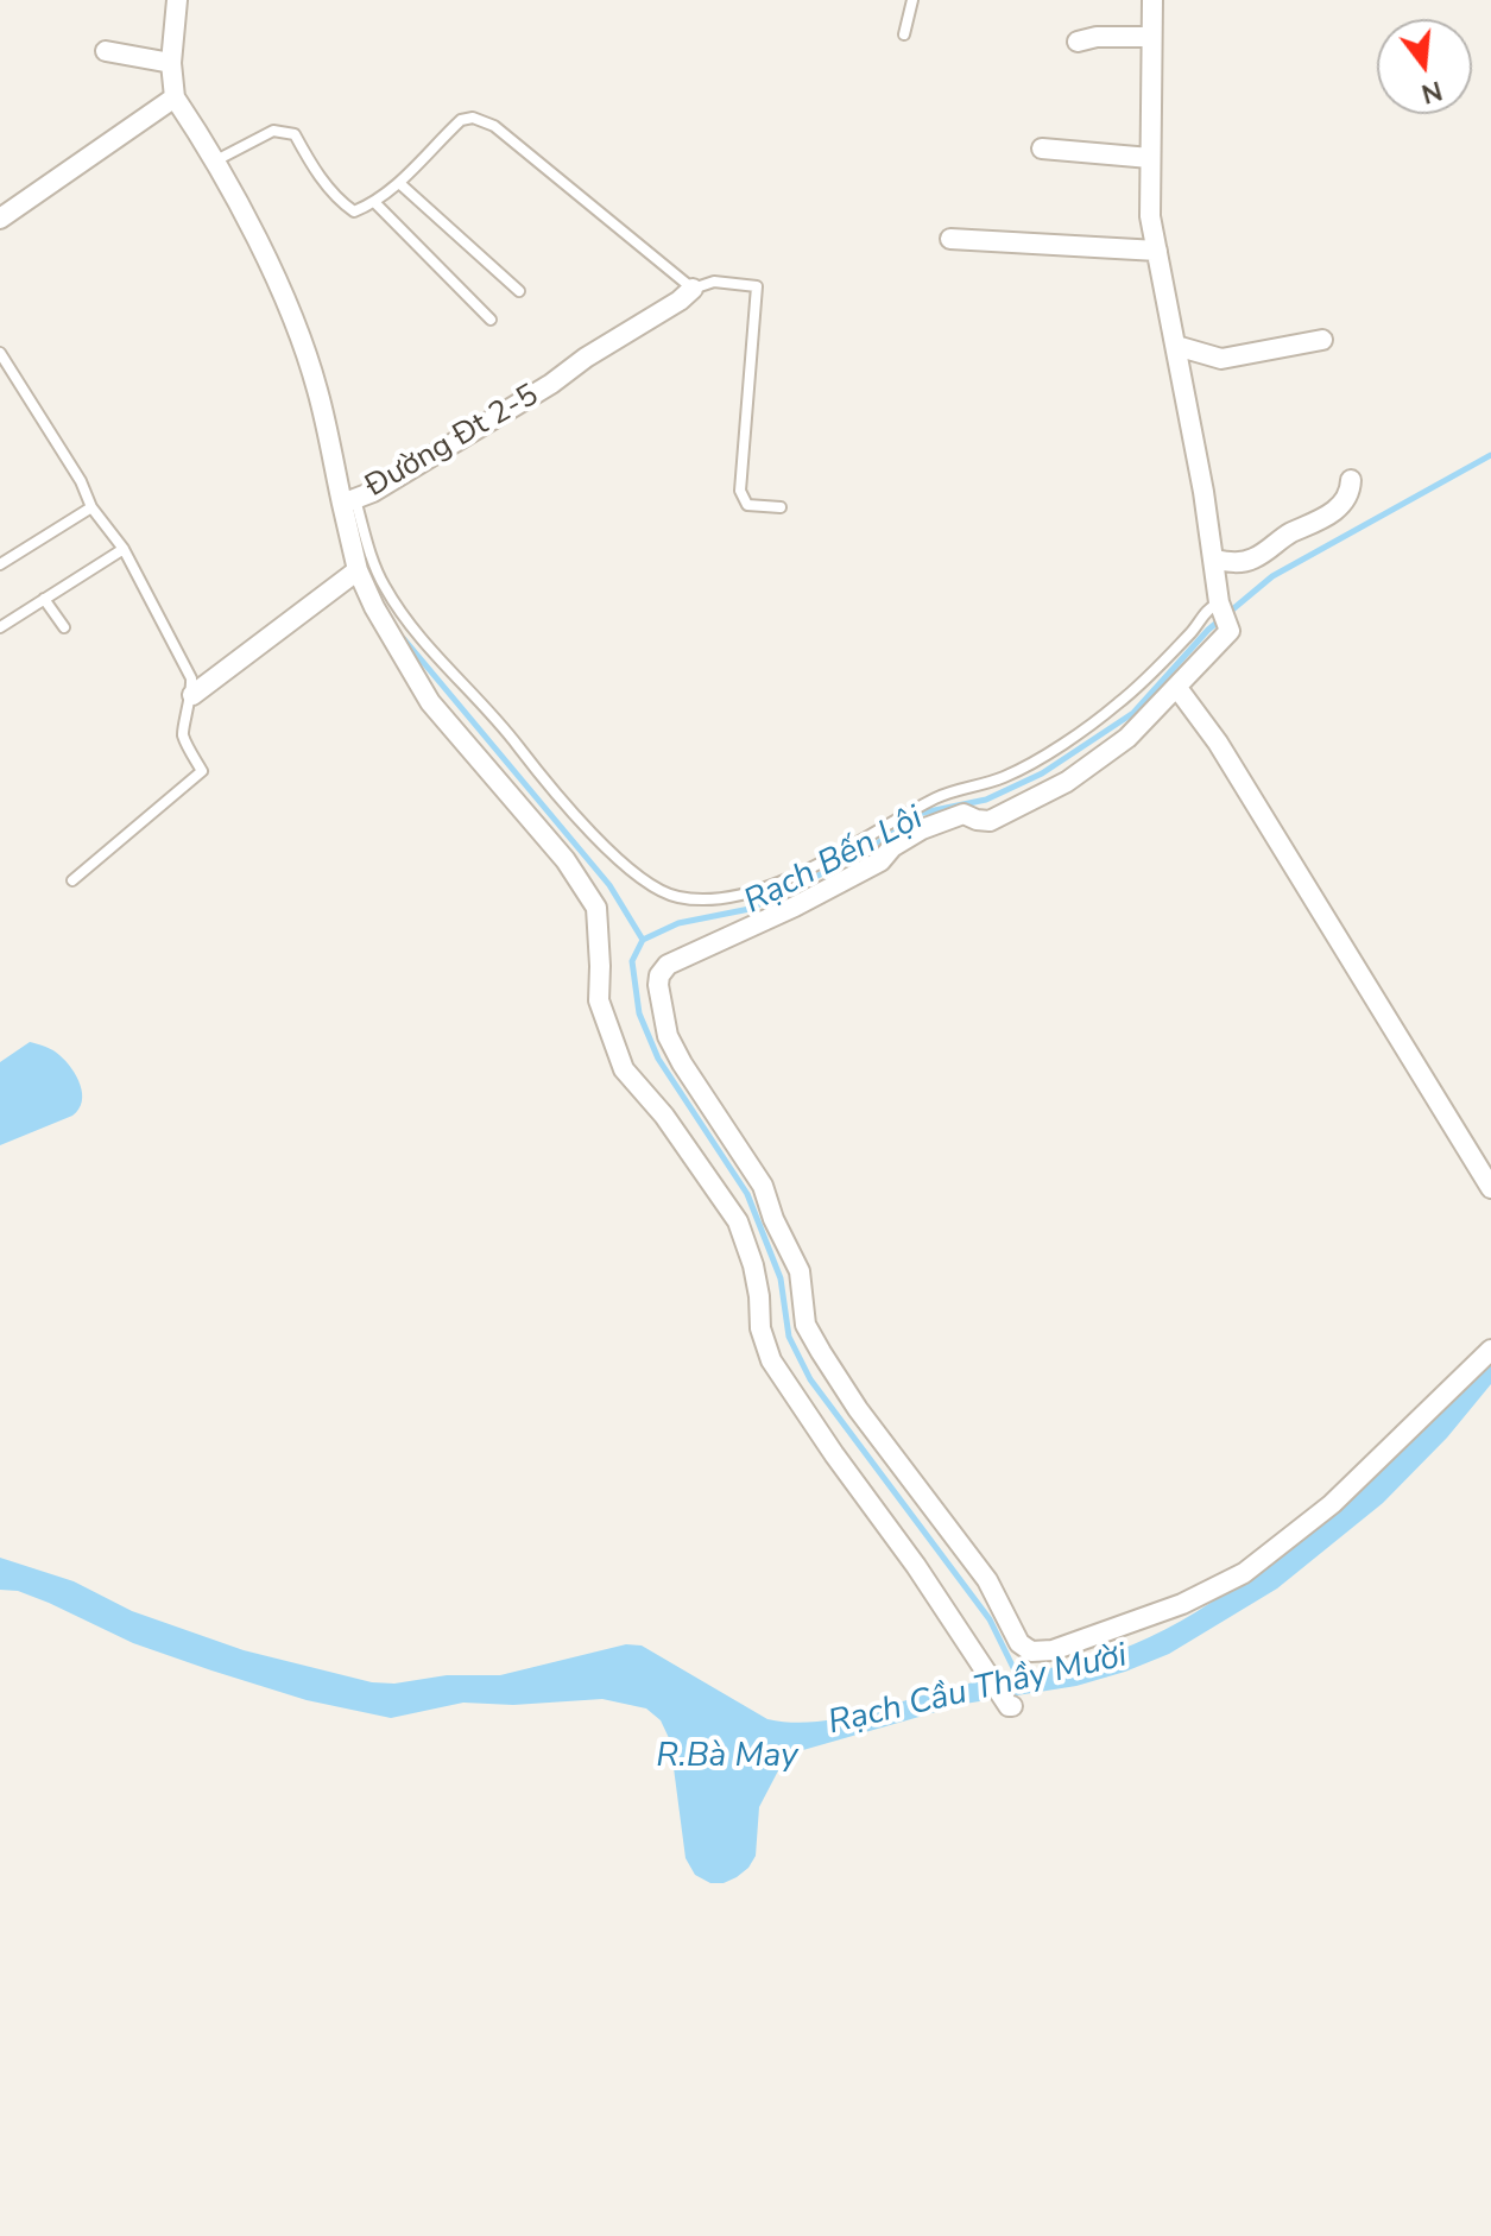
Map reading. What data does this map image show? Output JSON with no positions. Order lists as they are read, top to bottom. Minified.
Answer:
{"streets":{"street":["Đường Đt 2-5"]},"water":["Rạch Bến Lội","Rạch Cầu Thầy Mười","R.Bà May"],"north":"bottom"}
